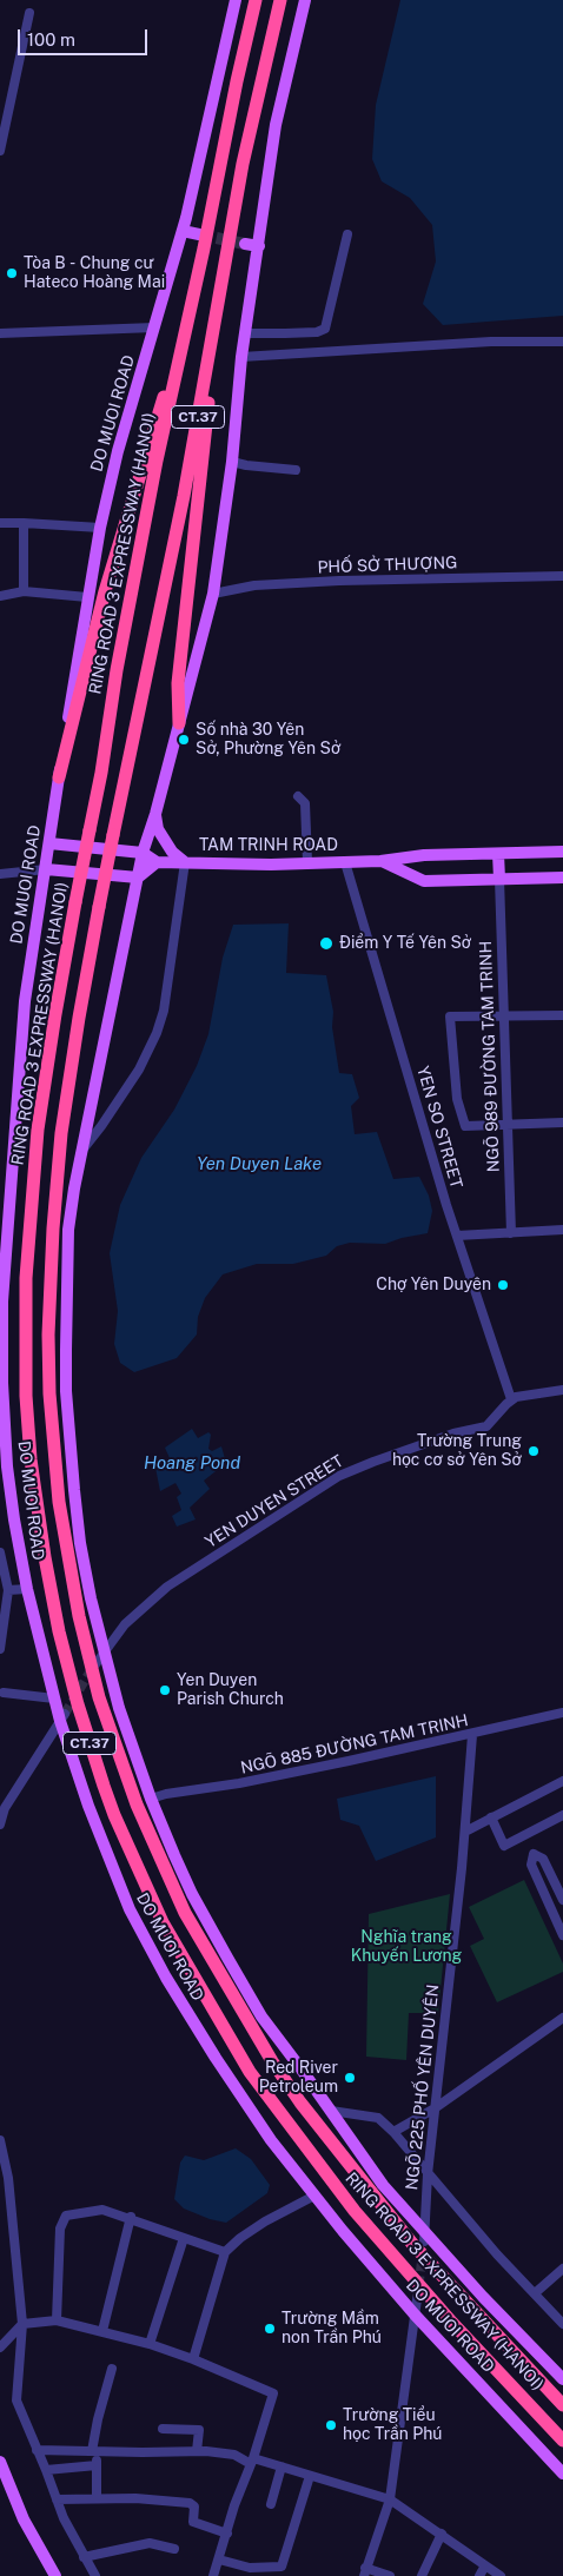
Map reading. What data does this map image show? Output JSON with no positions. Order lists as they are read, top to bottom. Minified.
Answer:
{"streets":{"highway":["CT.37","RING ROAD 3 EXPRESSWAY (HANOI)"],"main road":["DO MUOI ROAD","TAM TRINH ROAD"],"street":["PHỐ SỞ THƯỢNG","NGÕ 989 ĐƯỜNG TAM TRINH","YEN SO STREET","YEN DUYEN STREET","NGÕ 885 ĐƯỜNG TAM TRINH","NGÕ 225 PHỐ YÊN DUYÊN"]},"crossings":[["TAM TRINH ROAD","NGÕ 989 ĐƯỜNG TAM TRINH"],["TAM TRINH ROAD","YEN SO STREET"],["YEN SO STREET","YEN DUYEN STREET"],["NGÕ 885 ĐƯỜNG TAM TRINH","NGÕ 225 PHỐ YÊN DUYÊN"]],"water":["Yen Duyen Lake","Hoang Pond"],"parks":["Nghĩa trang Khuyến Lương"],"places":["Tòa B - Chung cư Hateco Hoàng Mai","Số nhà 30 Yên Sở, Phường Yên Sở","Điểm Y Tế Yên Sở","Chợ Yên Duyên","Trường Trung học cơ sở Yên Sở","Yen Duyen Parish Church","Red River Petroleum","Trường Mầm non Trần Phú","Trường Tiểu học Trần Phú"],"scale_bar":"100 m"}
